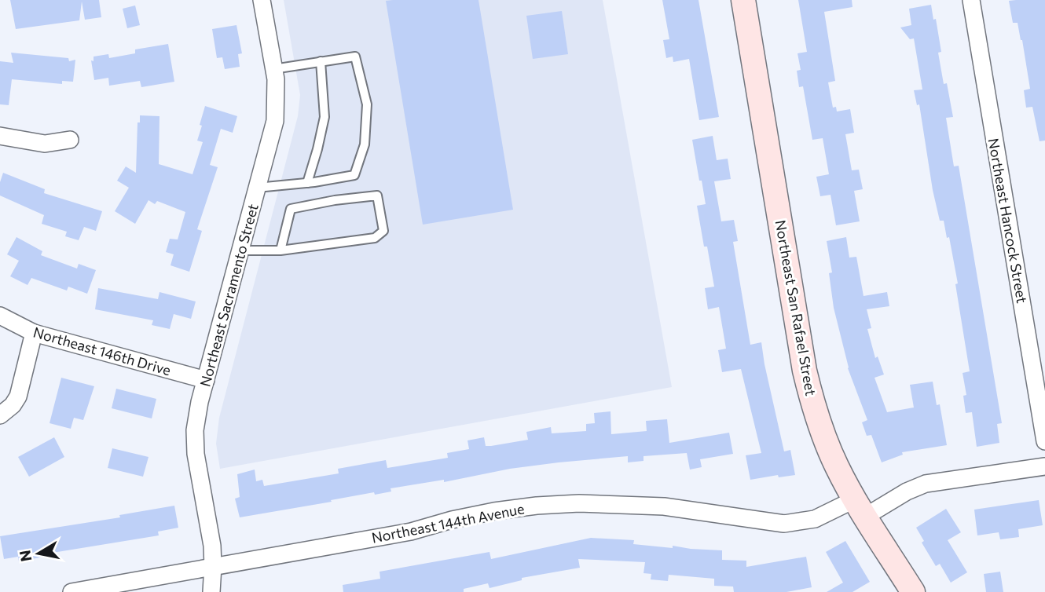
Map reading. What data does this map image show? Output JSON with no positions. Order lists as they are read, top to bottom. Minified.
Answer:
{"streets":{"street":["Northeast Hancock Street","Northeast Sacramento Street","Northeast San Rafael Street","Northeast 146th Drive","Northeast 144th Avenue"]},"crossings":[["Northeast Sacramento Street","Northeast 146th Drive"],["Northeast Sacramento Street","Northeast 144th Avenue"],["Northeast San Rafael Street","Northeast 144th Avenue"]],"north":"left"}
